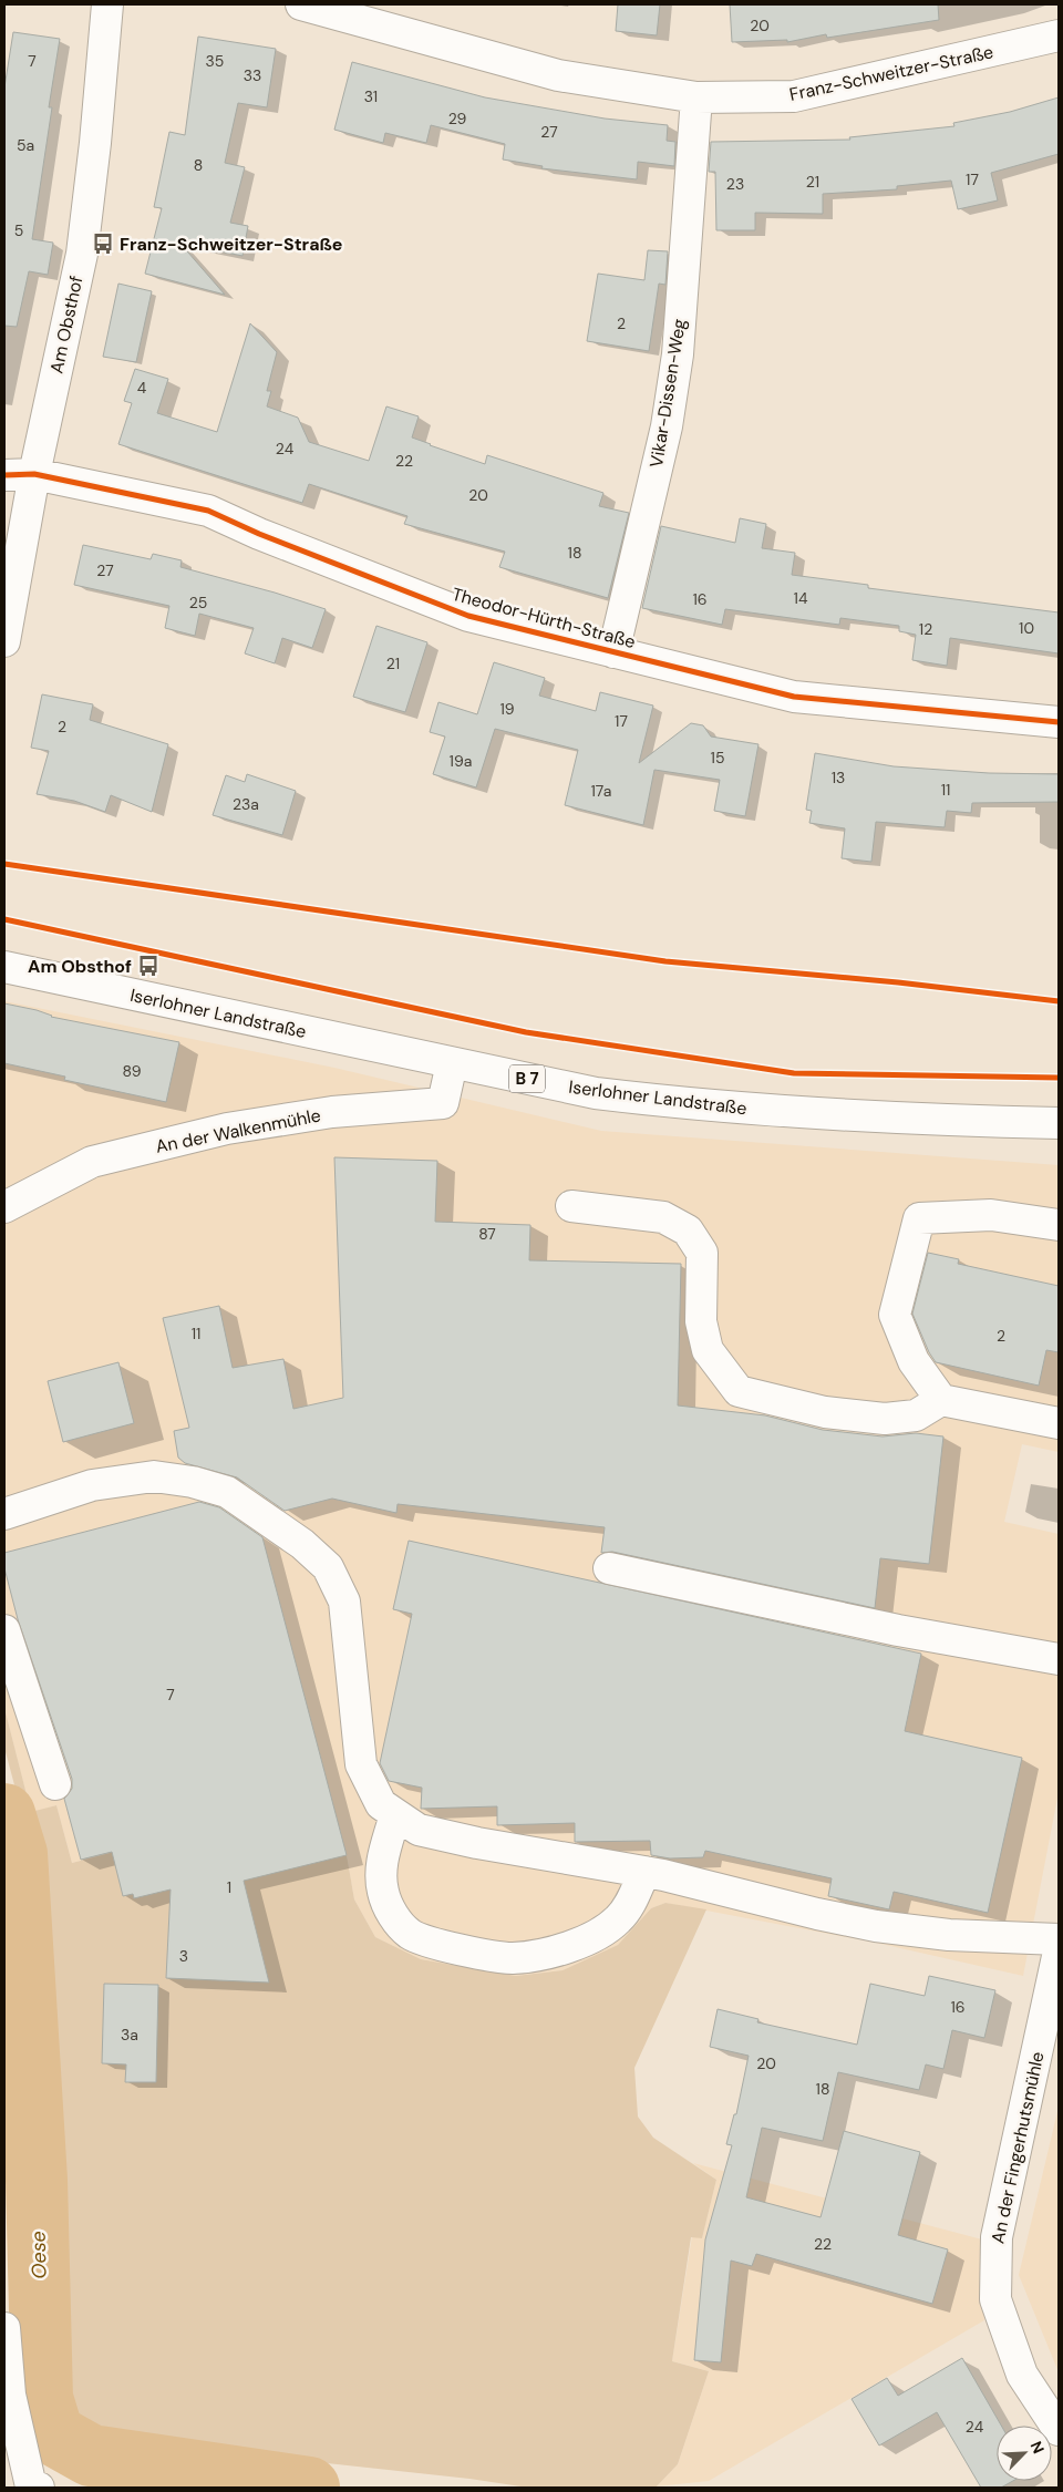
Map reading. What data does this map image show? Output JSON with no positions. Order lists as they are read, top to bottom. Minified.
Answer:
{"streets":{"street":["Franz-Schweitzer-Straße","Am Obsthof","Vikar-Dissen-Weg","Theodor-Hürth-Straße","Iserlohner Landstraße","B 7","An der Walkenmühle","An der Fingerhutsmühle"]},"crossings":[["Franz-Schweitzer-Straße","Vikar-Dissen-Weg"],["Am Obsthof","Theodor-Hürth-Straße"],["Vikar-Dissen-Weg","Theodor-Hürth-Straße"],["Iserlohner Landstraße","An der Walkenmühle"]],"water":["Oese"],"places":{"bus stop":["Franz-Schweitzer-Straße","Am Obsthof"]},"house_numbers":["20","7","35","33","31","29","27","5a","8","17","21","23","5","2","4","24","22","20","18","27","14","16","25","10","12","21","19","17","2","15","19a","13","11","17a","23a","89","87","11","2","7","1","3","16","3a","20","18","22","24"],"north":"top right"}
